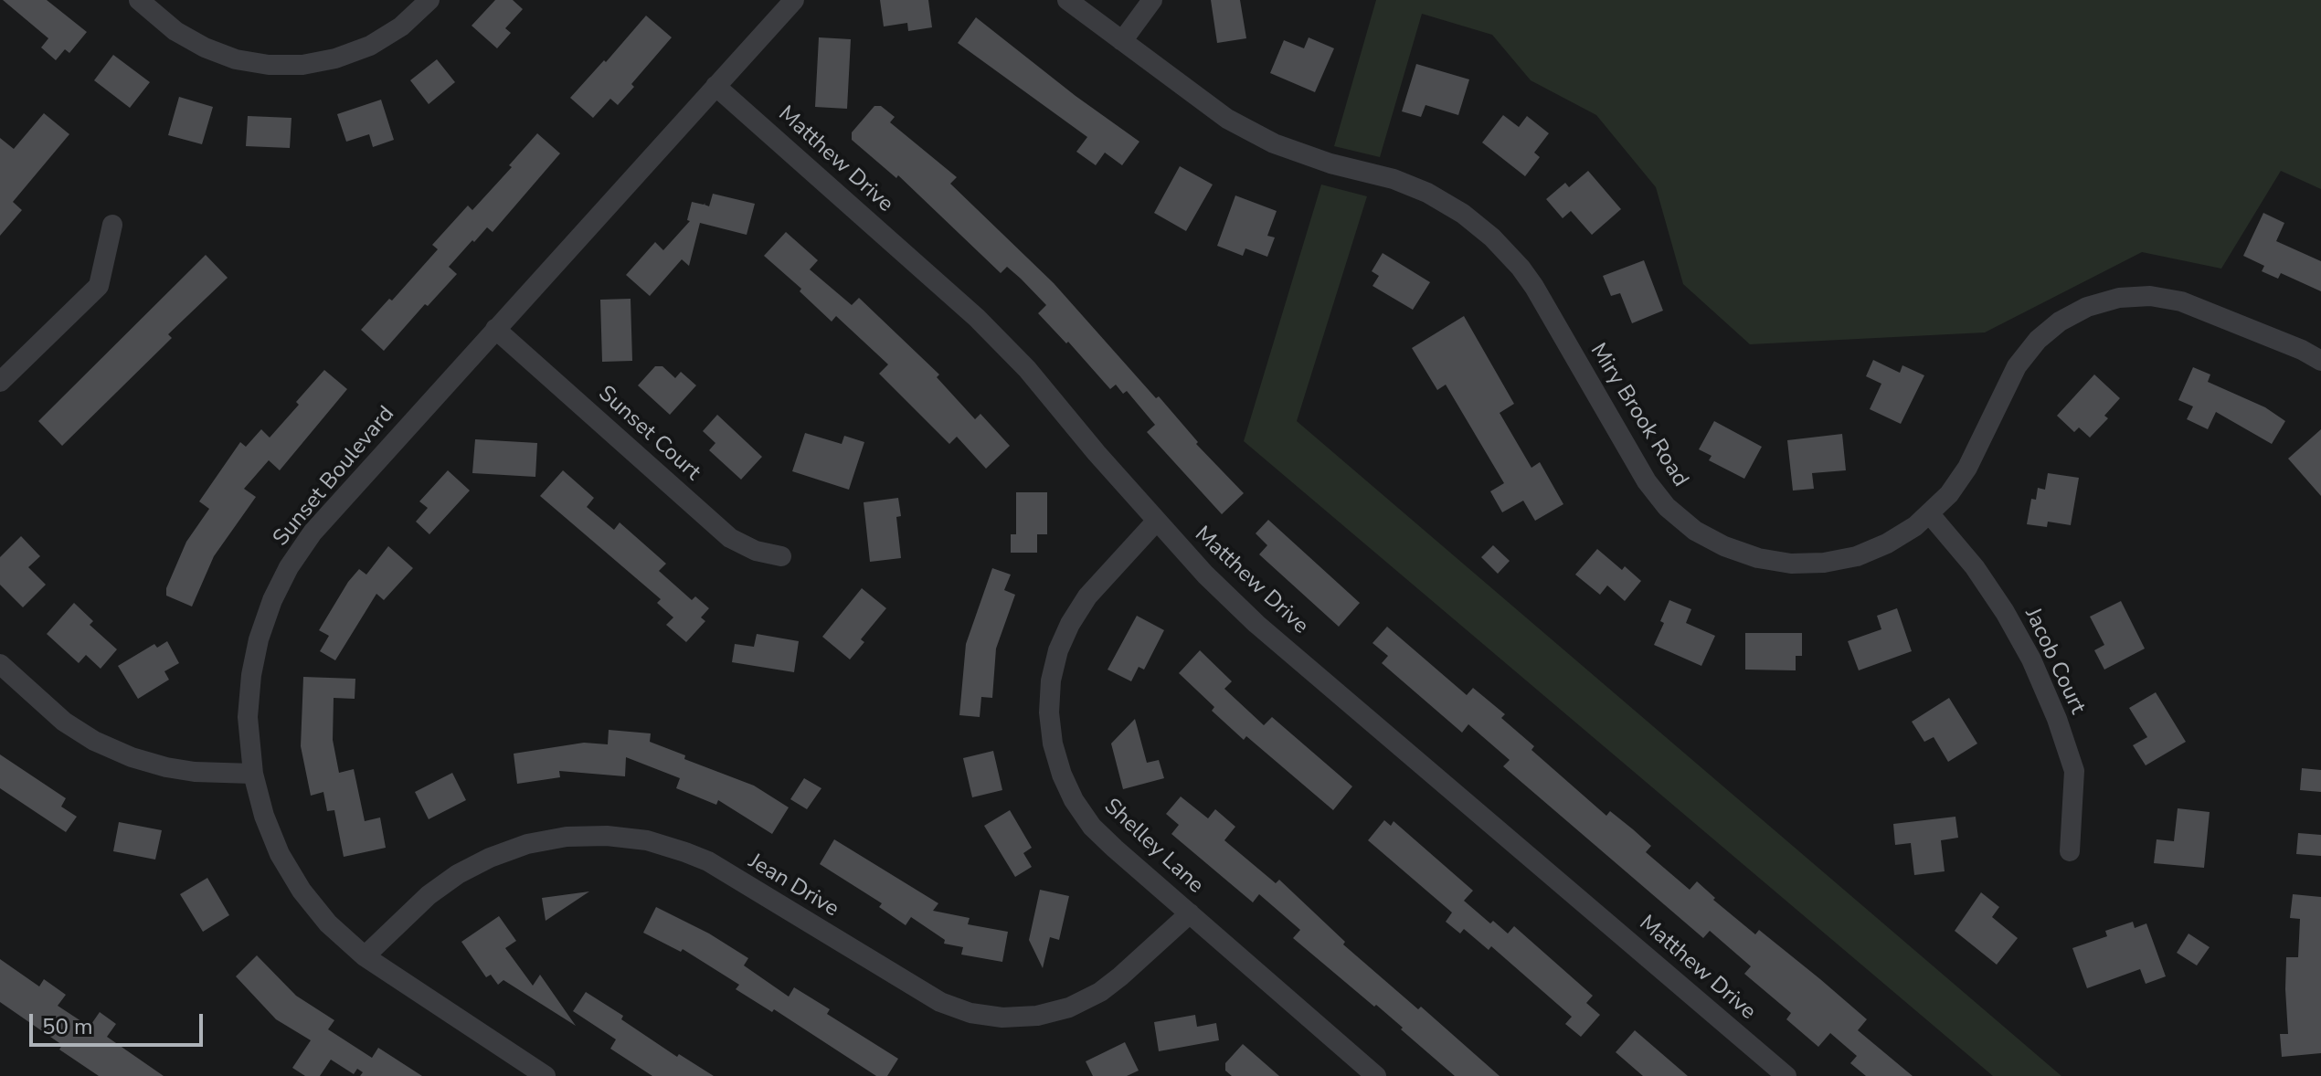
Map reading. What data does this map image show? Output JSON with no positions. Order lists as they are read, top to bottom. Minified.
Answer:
{"streets":{"street":["Matthew Drive","Miry Brook Road","Sunset Court","Sunset Boulevard","Jacob Court","Shelley Lane","Jean Drive"]},"crossings":[["Matthew Drive","Sunset Boulevard"],["Matthew Drive","Shelley Lane"],["Miry Brook Road","Jacob Court"],["Sunset Court","Sunset Boulevard"],["Sunset Boulevard","Jean Drive"],["Shelley Lane","Jean Drive"]],"scale_bar":"50 m"}
